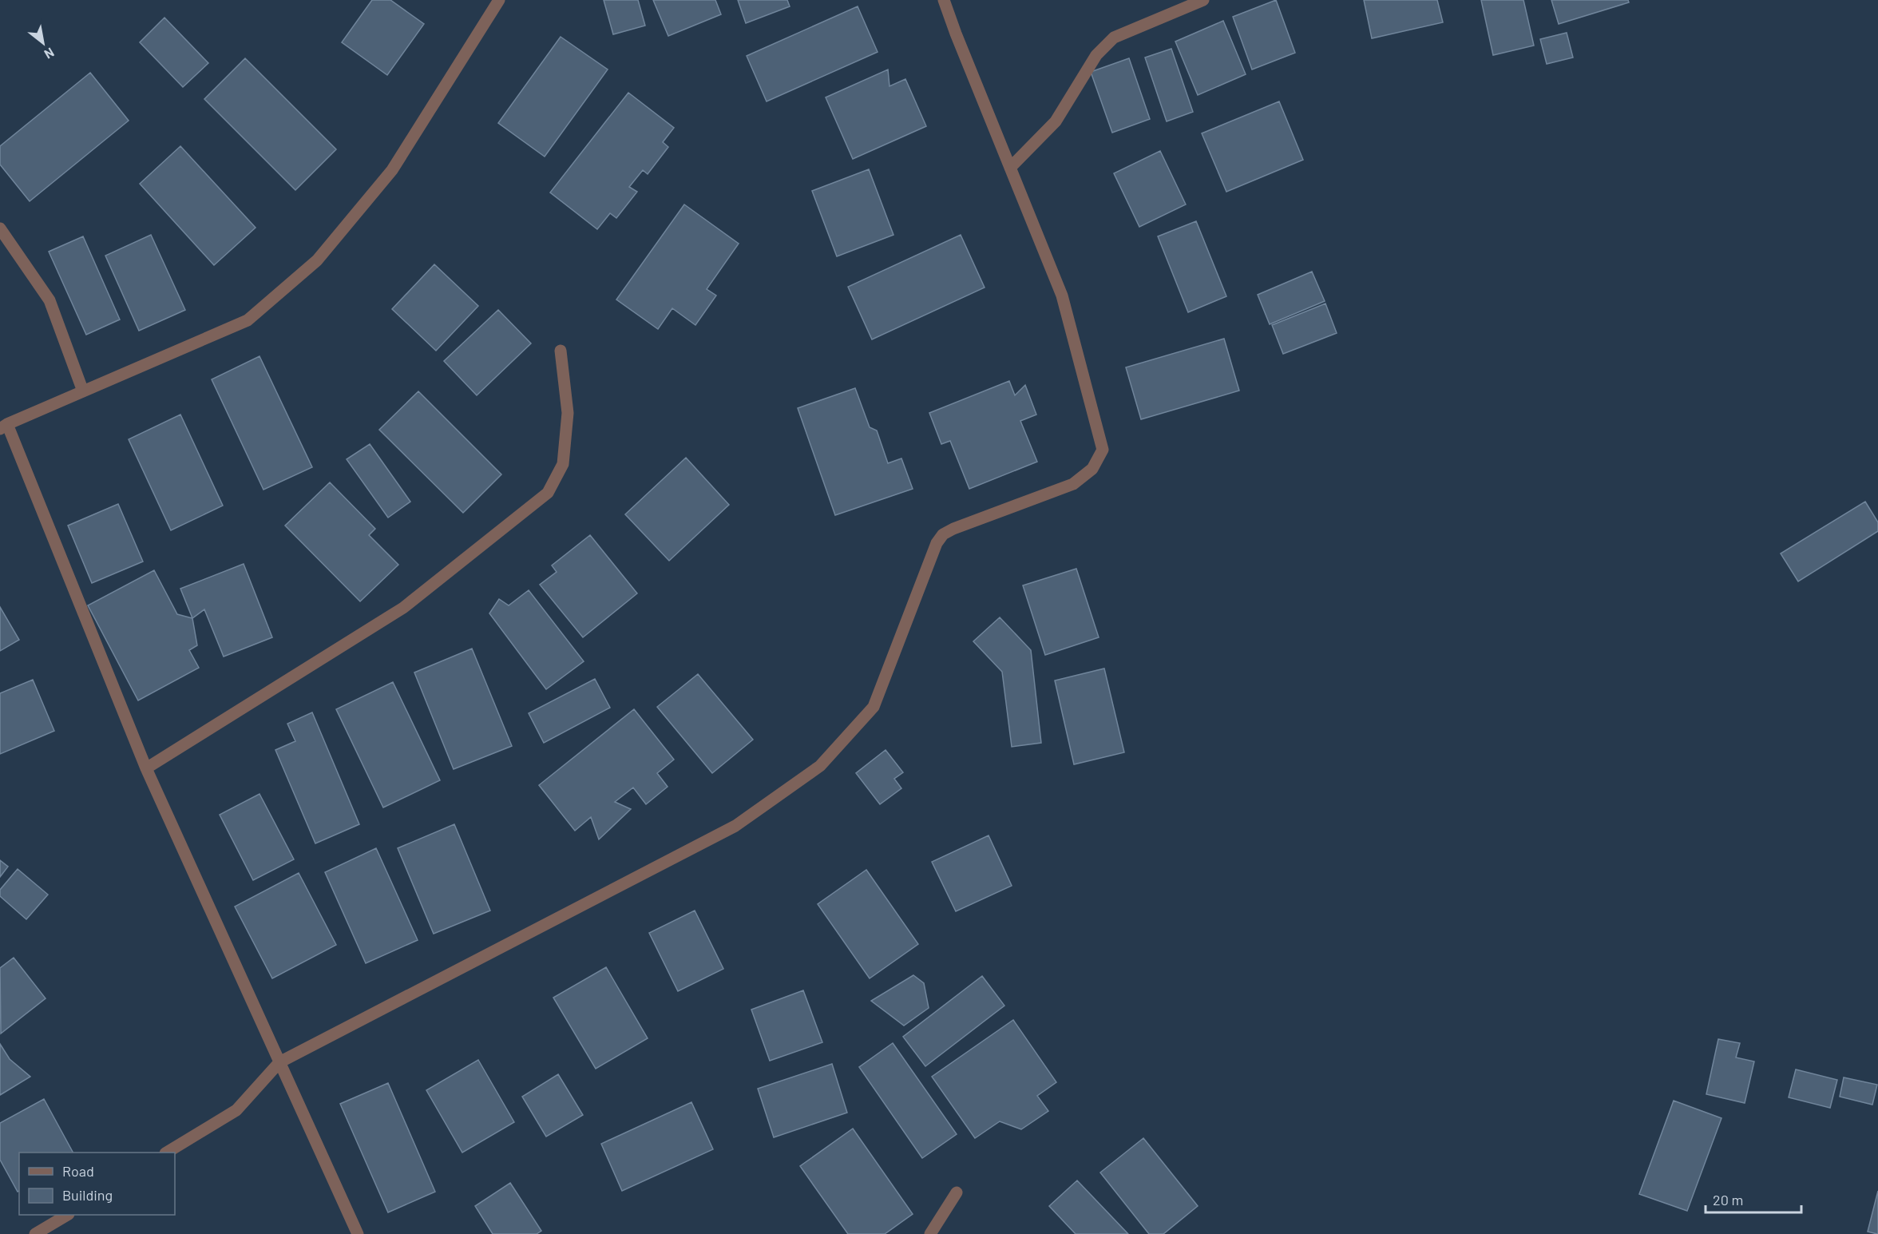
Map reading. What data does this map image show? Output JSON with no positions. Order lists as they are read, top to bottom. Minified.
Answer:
{"legend":["Road","Building"],"scale_bar":"20 m","north":"bottom right"}
